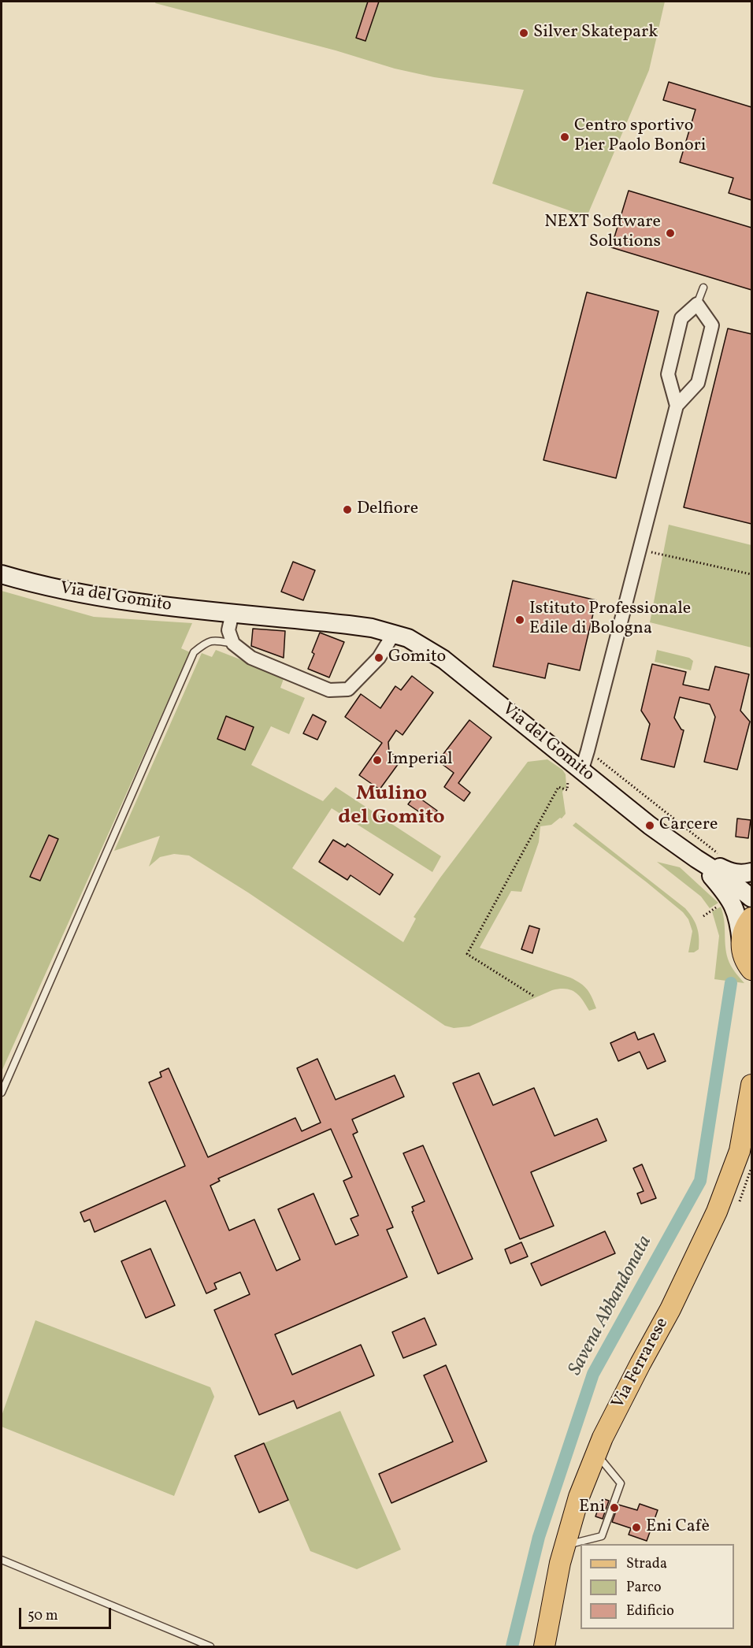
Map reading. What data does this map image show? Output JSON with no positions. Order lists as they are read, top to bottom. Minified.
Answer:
{"streets":{"main road":["Via Ferrarese"],"street":["Via del Gomito"]},"districts":["Mulino del Gomito"],"water":["Savena Abbandonata"],"places":["Silver Skatepark","Centro sportivo Pier Paolo Bonori","NEXT Software Solutions","Delfiore","Istituto Professionale Edile di Bologna","Gomito","Imperial","Carcere","Eni","Eni Cafè"],"legend":["Strada","Parco","Edificio"],"scale_bar":"50 m"}
